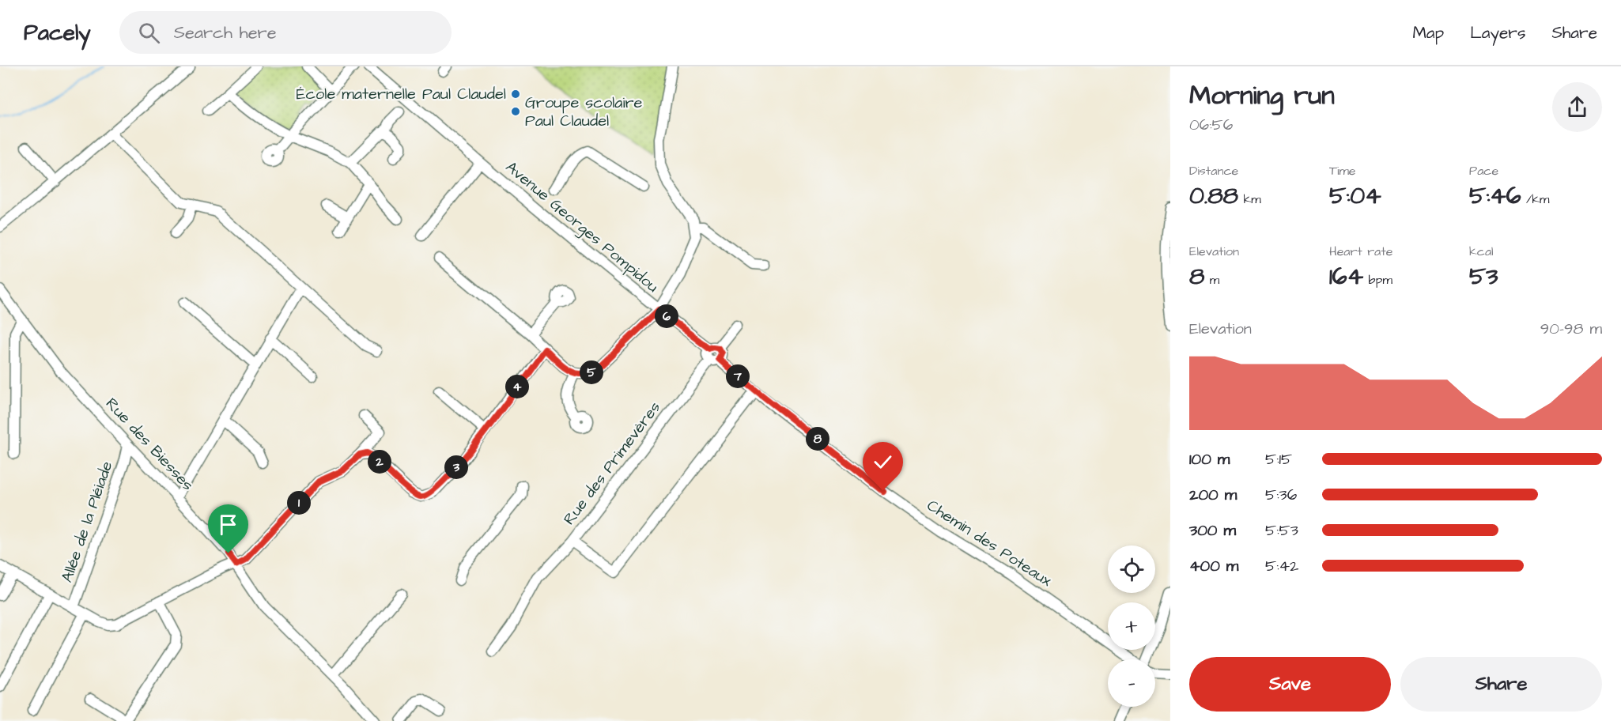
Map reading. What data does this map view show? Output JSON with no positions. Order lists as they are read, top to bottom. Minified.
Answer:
{"streets":{"street":["Avenue Georges Pompidou","Rue des Biesses","Rue des Primevères","Allée de la Pléiade","Chemin des Poteaux"]},"crossings":[["Rue des Biesses","Allée de la Pléiade"],["Rue des Primevères","Chemin des Poteaux"]],"places":["École maternelle Paul Claudel","Groupe scolaire Paul Claudel"],"page":{"header":"Pacely","search":"Search here","nav":["Map","Layers","Share"],"heading":["Morning run","06:56"],"stats":[["Distance","0.88 km"],["Time","5:04"],["Pace","5:46 /km"],["Elevation","8 m"],["Heart rate","164 bpm"],["kcal","53"]],"pins":["6","5","7","4","8","2","3","1"],"chart":["Elevation","90–98 m"],"list":[{"name":"100 m","note":"5:15"},{"name":"200 m","note":"5:36"},{"name":"300 m","note":"5:53"},{"name":"400 m","note":"5:42"}],"map_buttons":["+","−"],"buttons":["Save","Share"]}}
